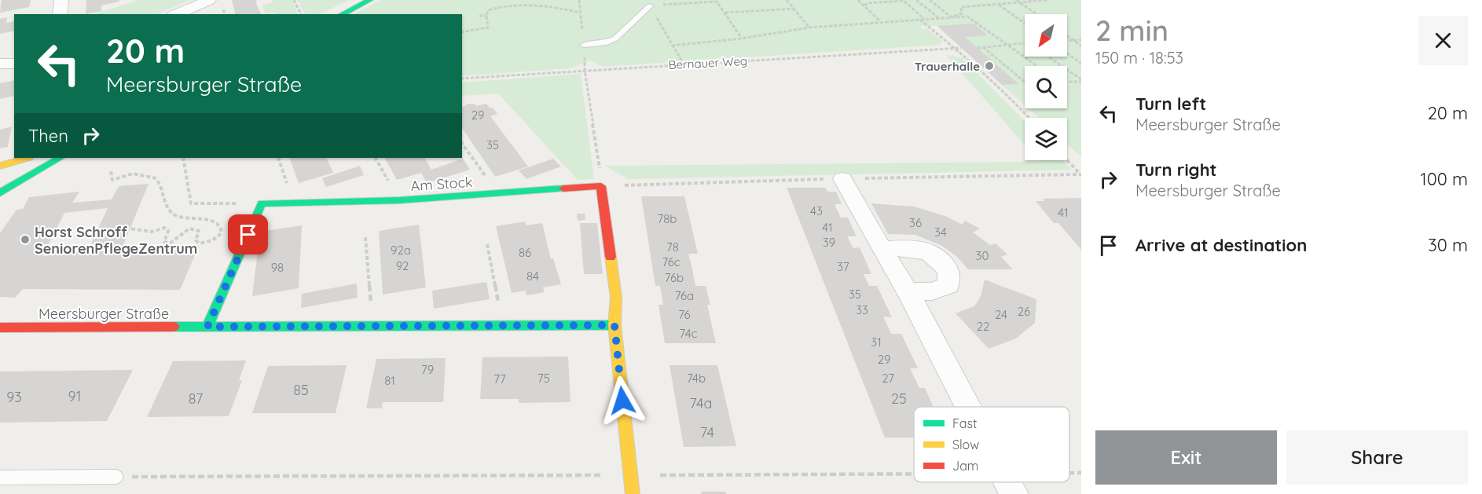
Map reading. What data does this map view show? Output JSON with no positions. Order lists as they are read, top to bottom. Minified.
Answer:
{"streets":{"street":["Am Stock","Meersburger Straße"],"path":["Bernauer Weg"]},"places":["Trauerhalle","Horst Schroff SeniorenPflegeZentrum"],"house_numbers":["29","35","43","41","78b","36","41","34","39","78","92a","86","30","76c","92","37","98","84","76b","35","76a","33","26","76","24","22","74c","31","29","79","75","74b","27","77","81","85","91","93","87","25","74a","74"],"legend":["Fast","Slow","Jam"],"north":"bottom left","page":{"heading":["2 min","150 m · 18:53"],"turn":["20 m","Meersburger Straße"],"list":[{"name":"Turn left","note":"Meersburger Straße","value":"20 m"},{"name":"Turn right","note":"Meersburger Straße","value":"100 m"},{"name":"Arrive at destination","value":"30 m"}],"then":"Then","buttons":["Exit","Share"]}}
